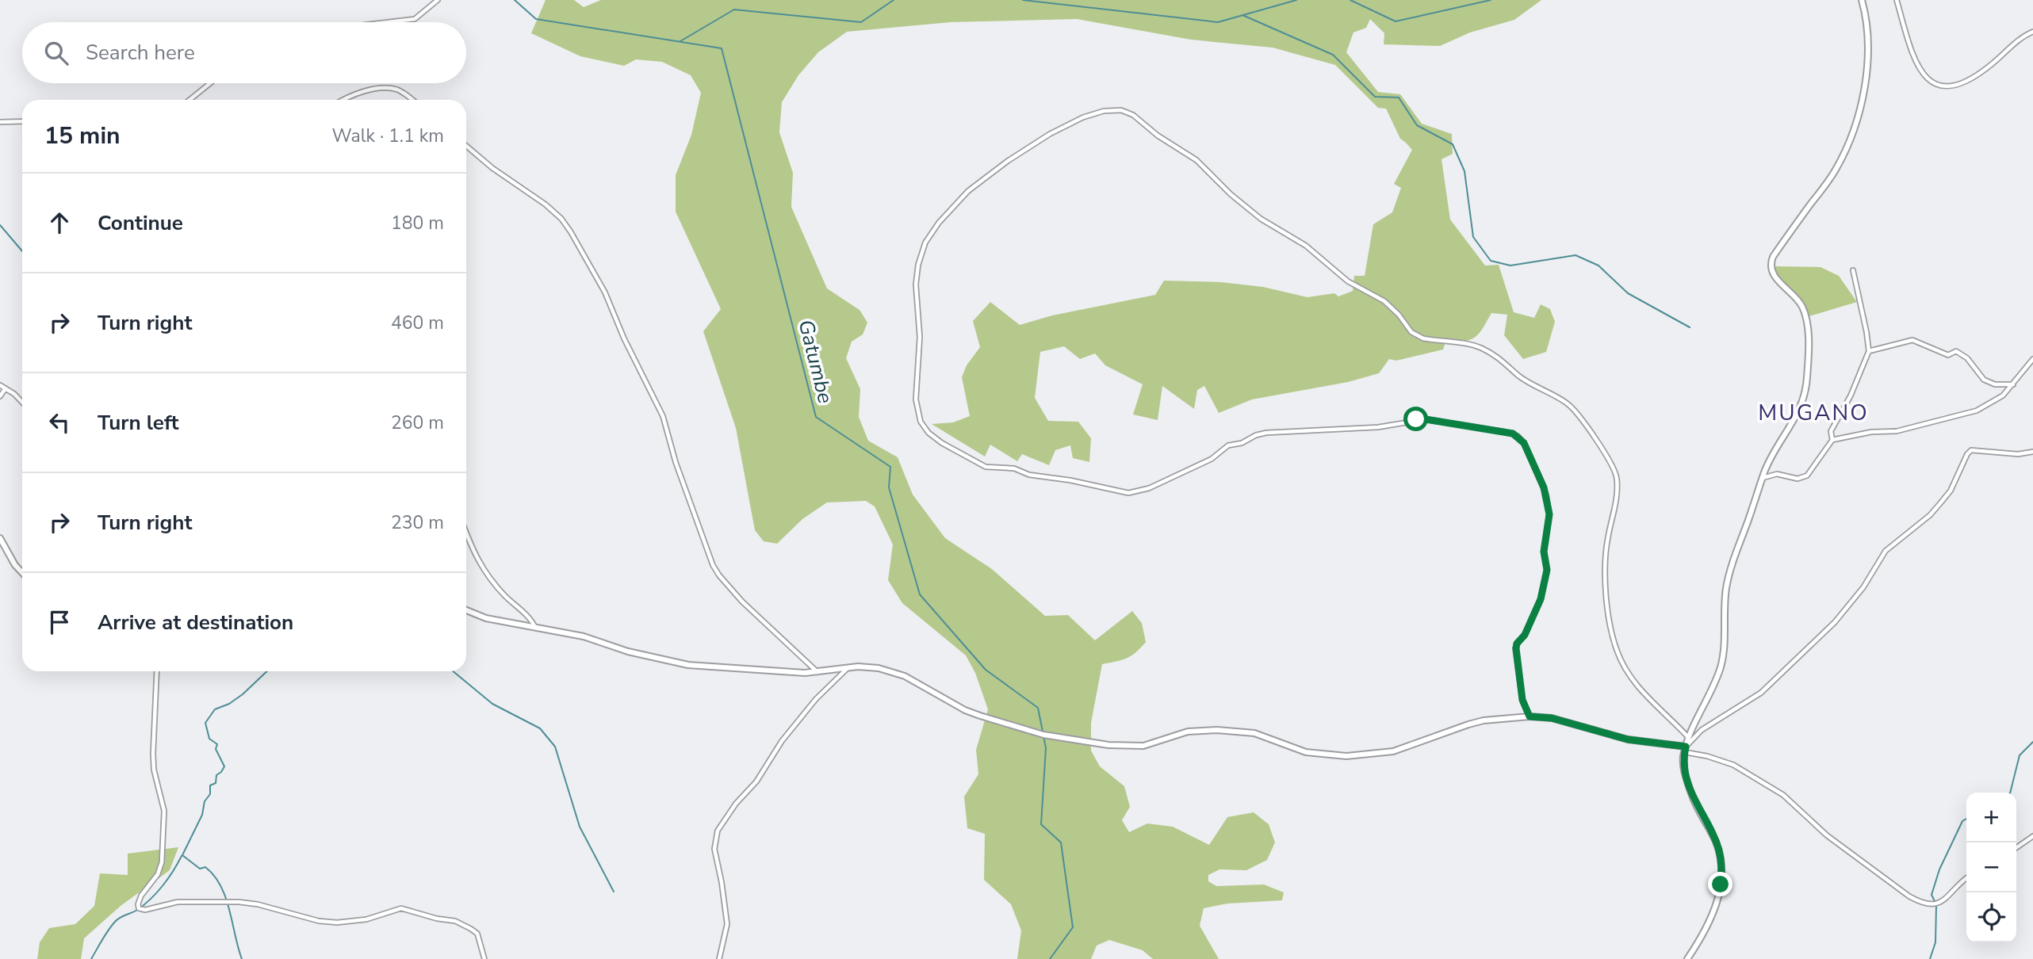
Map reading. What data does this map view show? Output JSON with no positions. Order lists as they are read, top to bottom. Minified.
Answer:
{"districts":["MUGANO"],"water":["Gatumbe"],"page":{"search":"Search here","heading":["15 min","Walk · 1.1 km"],"list":[["Continue","180 m"],["Turn right","460 m"],["Turn left","260 m"],["Turn right","230 m"],"Arrive at destination"],"map_buttons":["+","−"]}}
